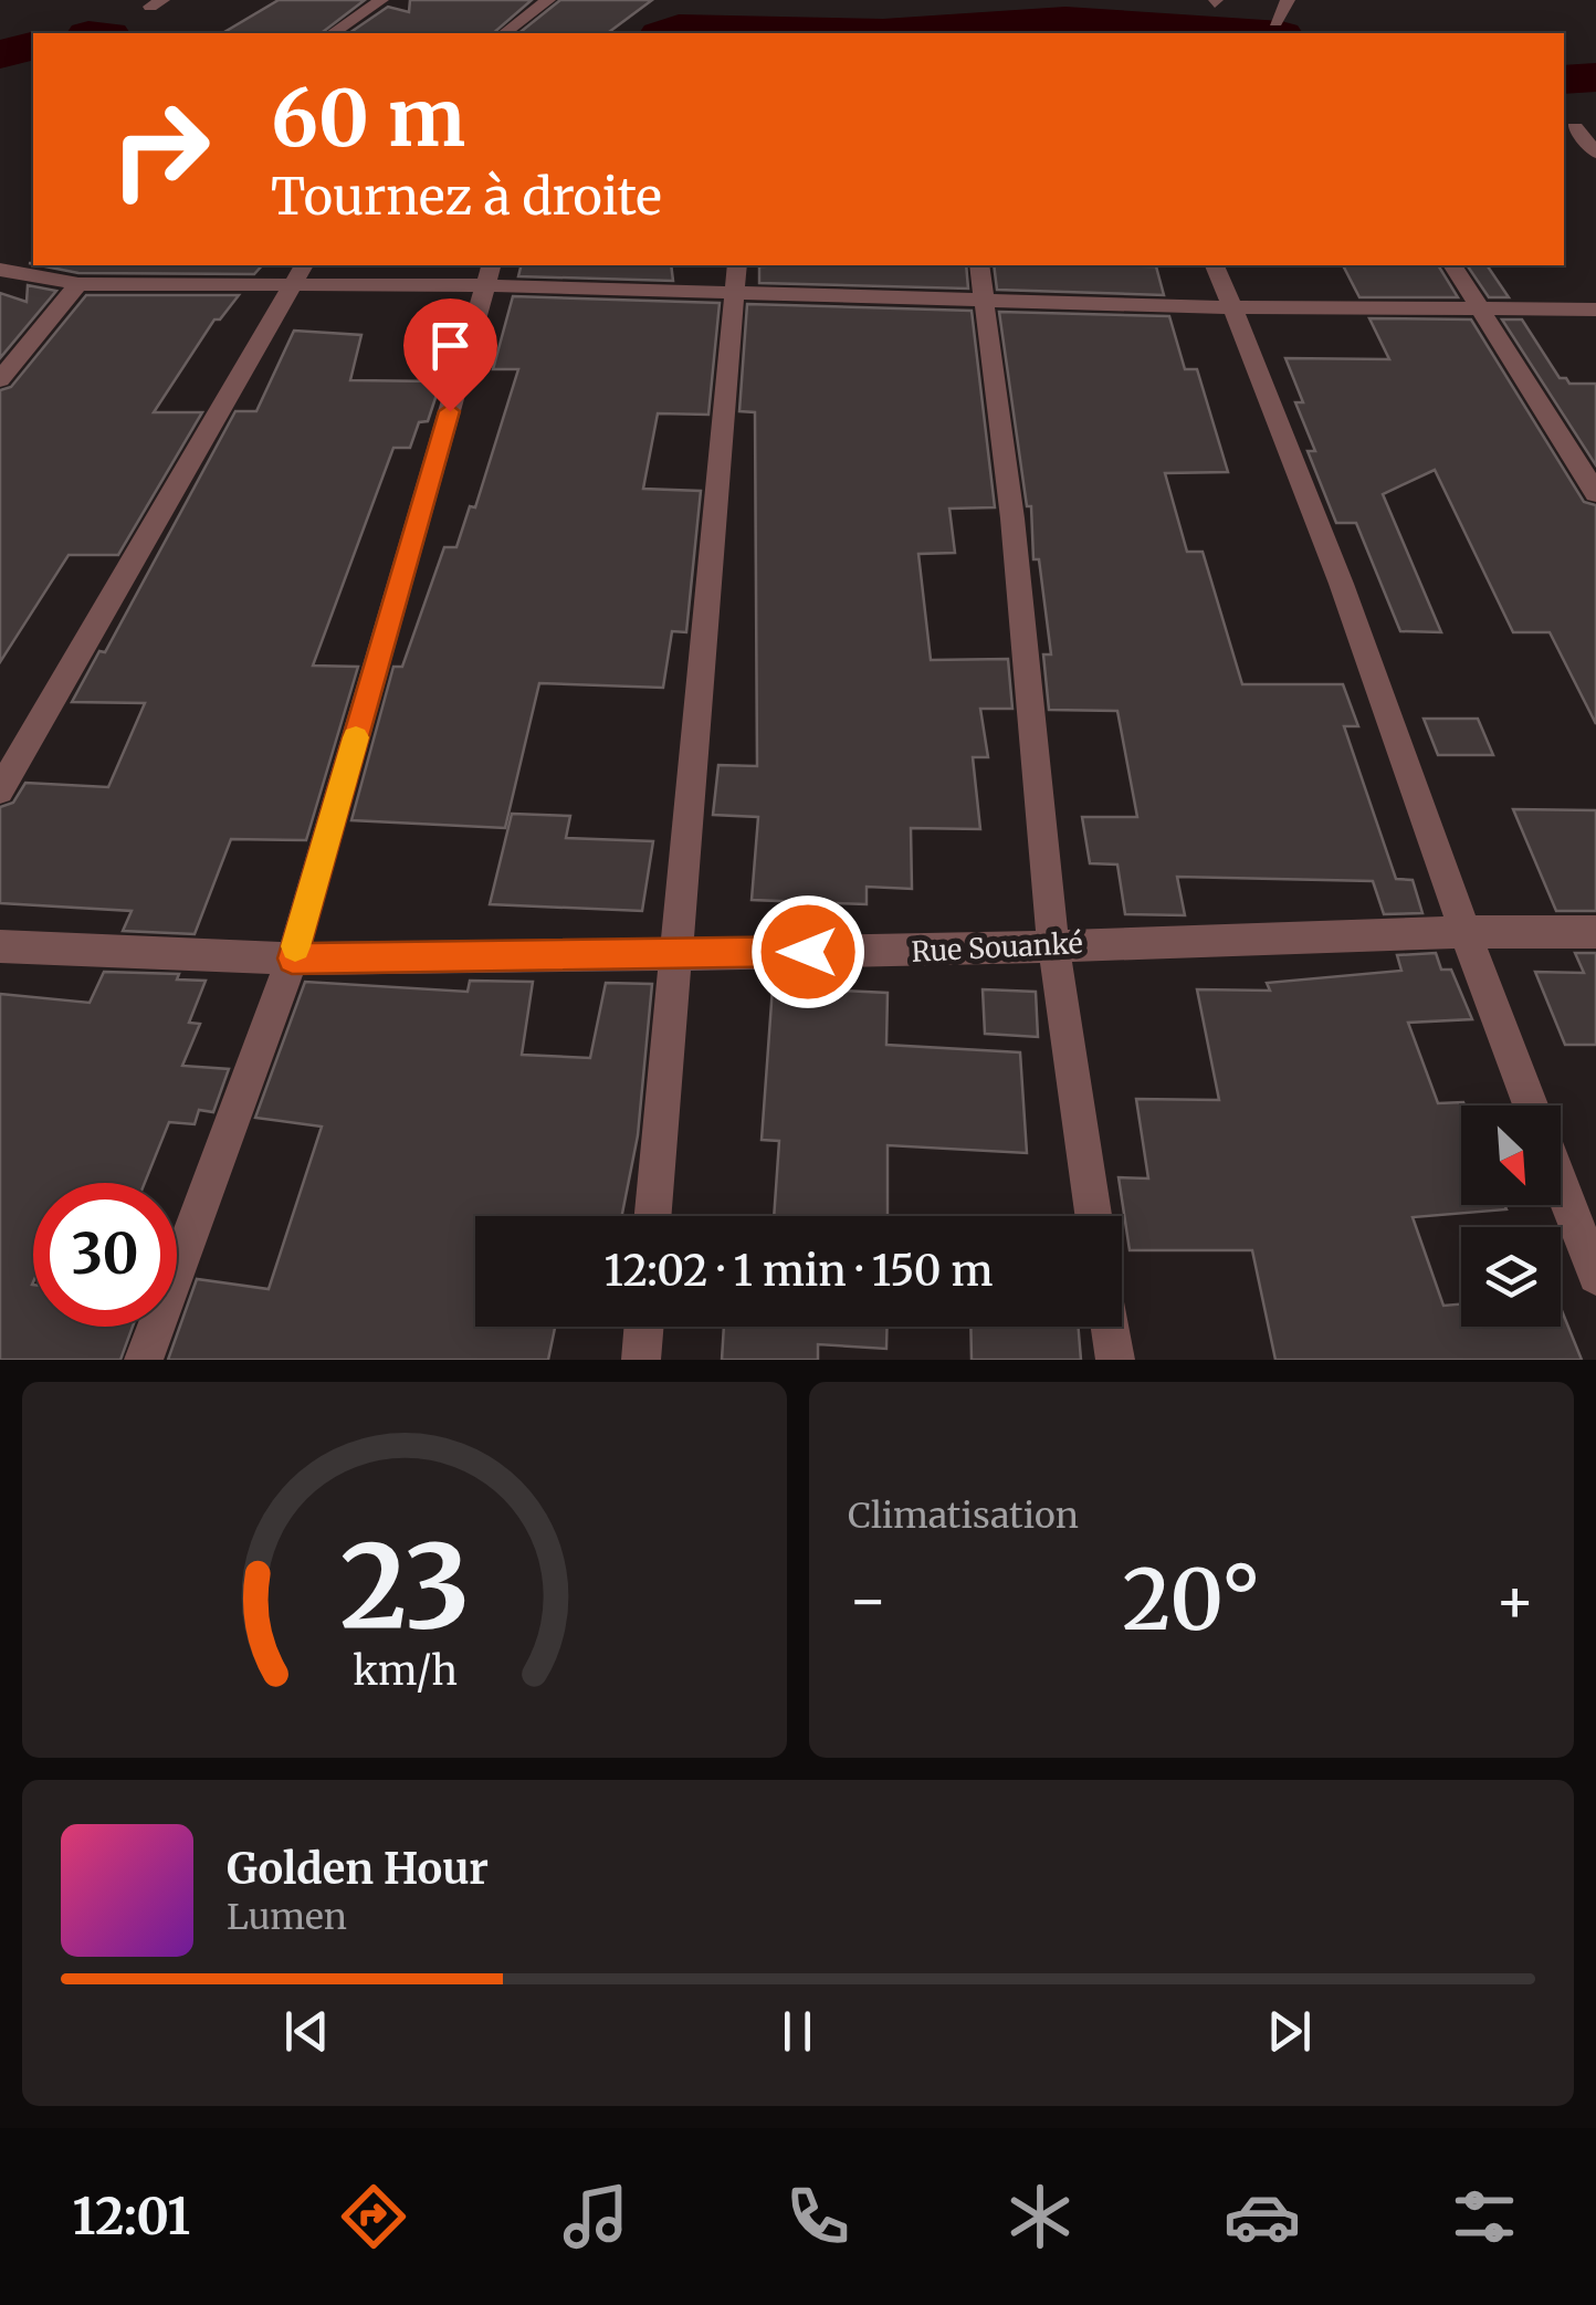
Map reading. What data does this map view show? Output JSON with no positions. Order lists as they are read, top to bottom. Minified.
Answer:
{"streets":{"street":["Rue Souanké"]},"north":"bottom right","page":{"turn":["60 m","Tournez à droite"],"limit":"30","trip":"12:02 · 1 min · 150 m","tile":"Climatisation","heat":["−","20°","+"],"song":["Golden Hour","Lumen"],"tabs":"12:01","gauge":["23","km/h"]}}
